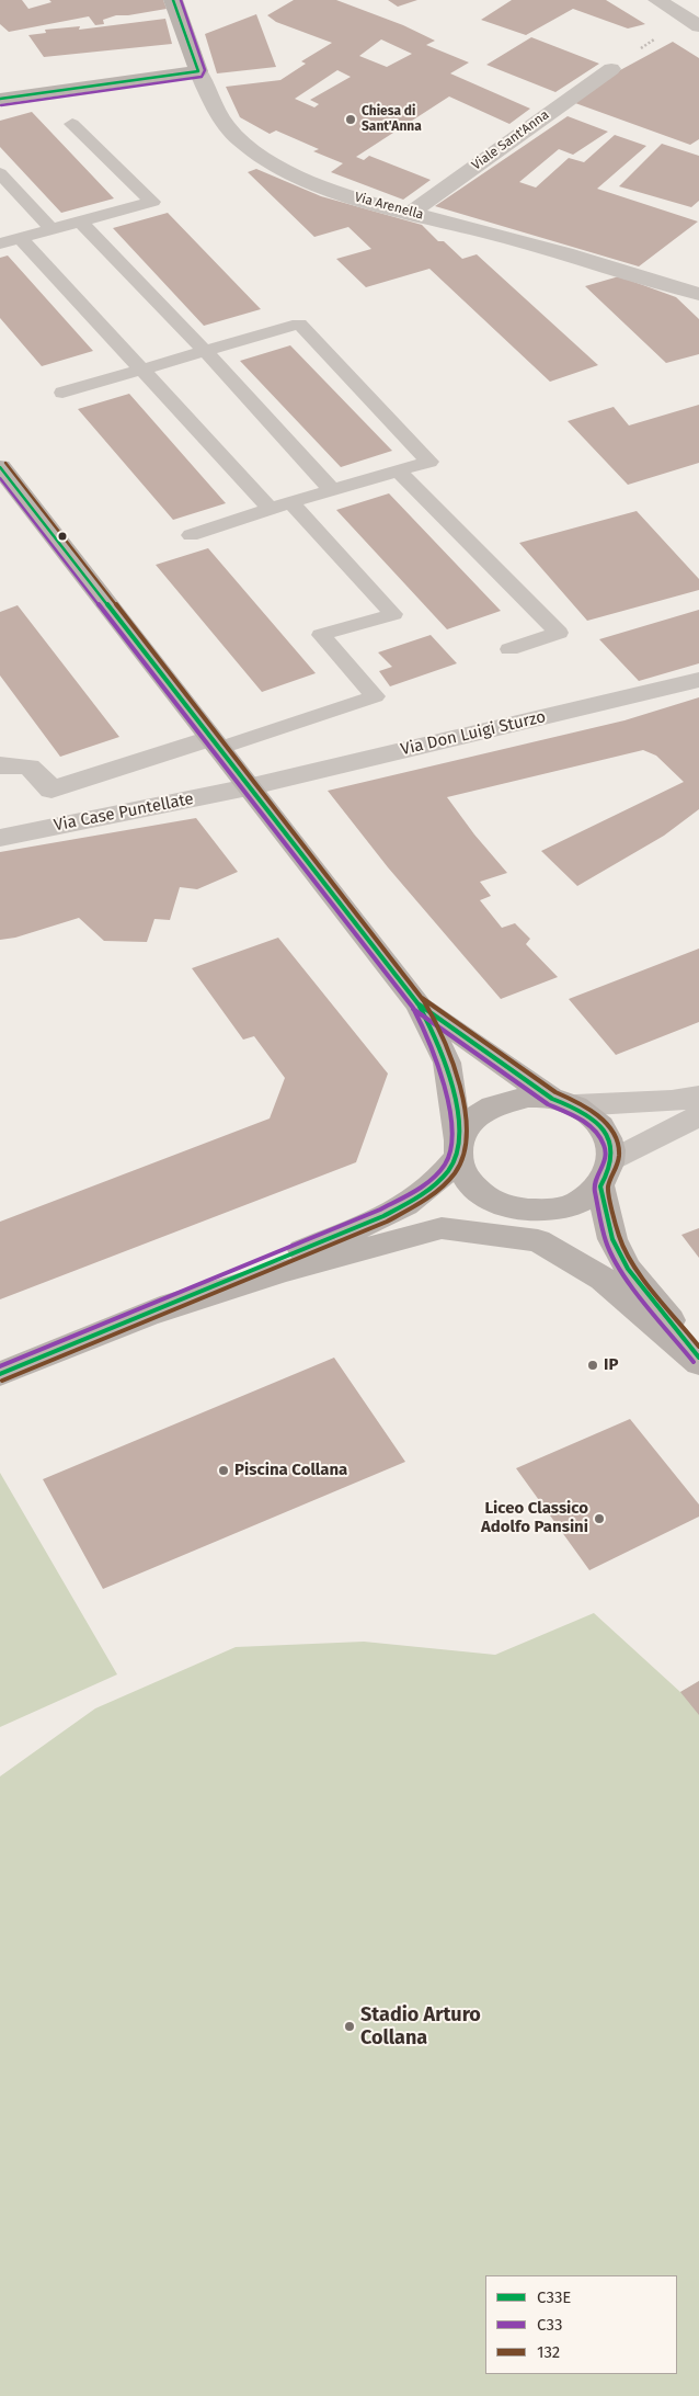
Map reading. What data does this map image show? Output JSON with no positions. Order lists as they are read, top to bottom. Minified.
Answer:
{"streets":{"main road":["Via Arenella"],"street":["Viale Sant'Anna","Via Don Luigi Sturzo","Via Case Puntellate"]},"crossings":[["Viale Sant'Anna","Via Arenella"],["Via Don Luigi Sturzo","Via Case Puntellate"]],"places":["Chiesa di Sant'Anna","IP","Piscina Collana","Liceo Classico Adolfo Pansini","Stadio Arturo Collana"],"lines":["transit line C33E","transit line C33","transit line 132"],"legend":["C33E","C33","132"]}
